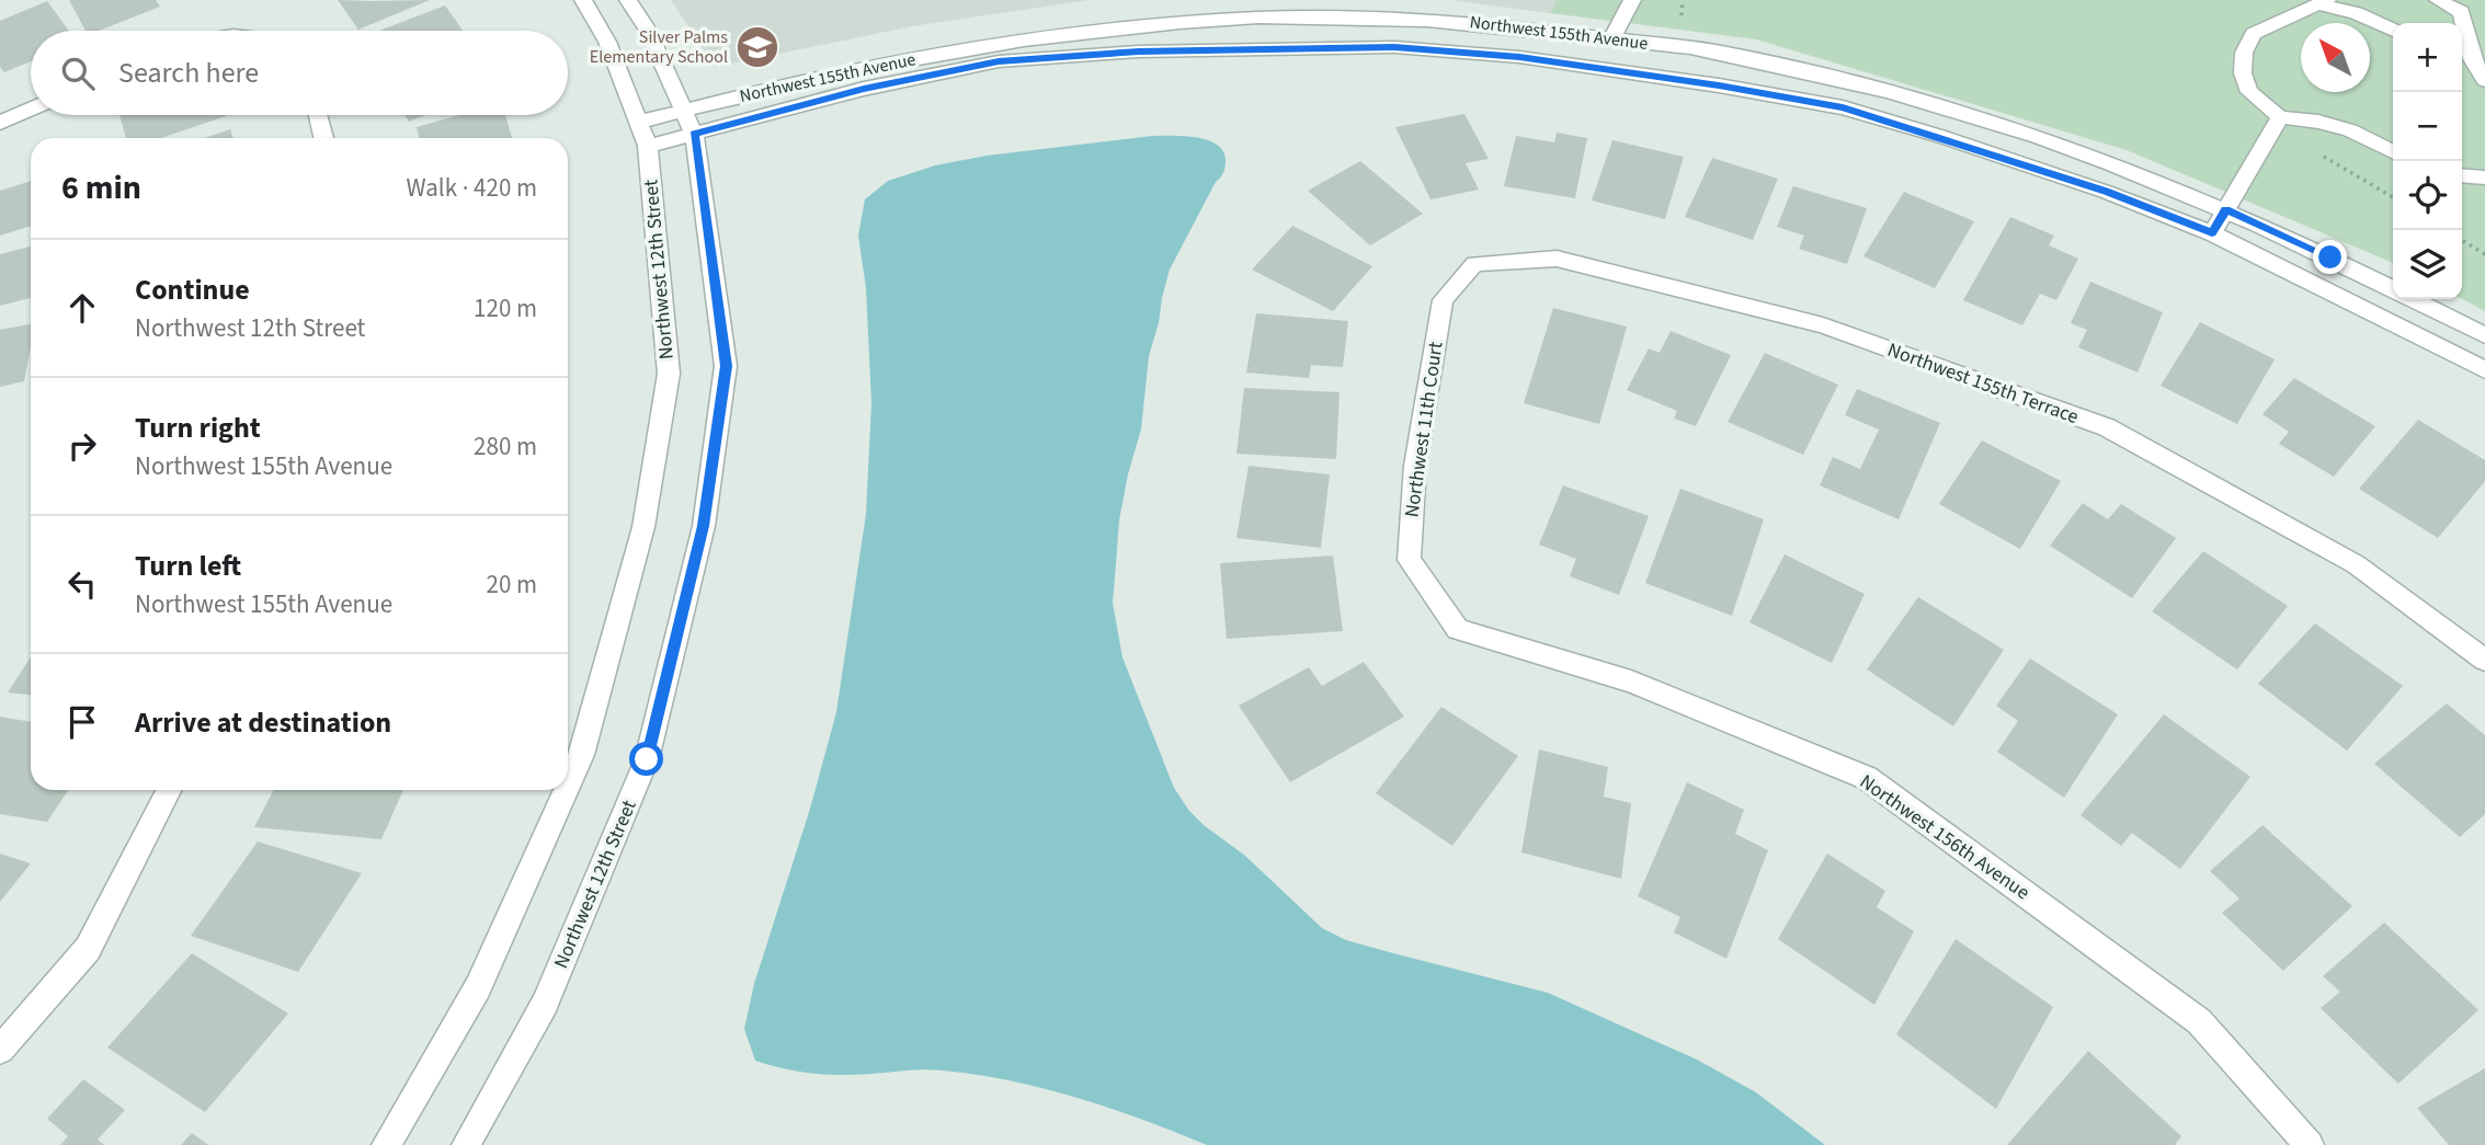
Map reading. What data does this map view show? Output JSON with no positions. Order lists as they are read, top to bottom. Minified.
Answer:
{"streets":{"street":["Northwest 155th Avenue","Northwest 12th Street","Northwest 155th Terrace","Northwest 11th Court","Northwest 156th Avenue"]},"crossings":[["Northwest 155th Avenue","Northwest 12th Street"],["Northwest 155th Terrace","Northwest 11th Court"],["Northwest 11th Court","Northwest 156th Avenue"]],"places":{"school or university":["Silver Palms Elementary School"]},"north":"top left","page":{"map_buttons":["+","−"],"search":"Search here","heading":["6 min","Walk · 420 m"],"list":[["Continue","Northwest 12th Street","120 m"],["Turn right","Northwest 155th Avenue","280 m"],["Turn left","Northwest 155th Avenue","20 m"],"Arrive at destination"]}}
